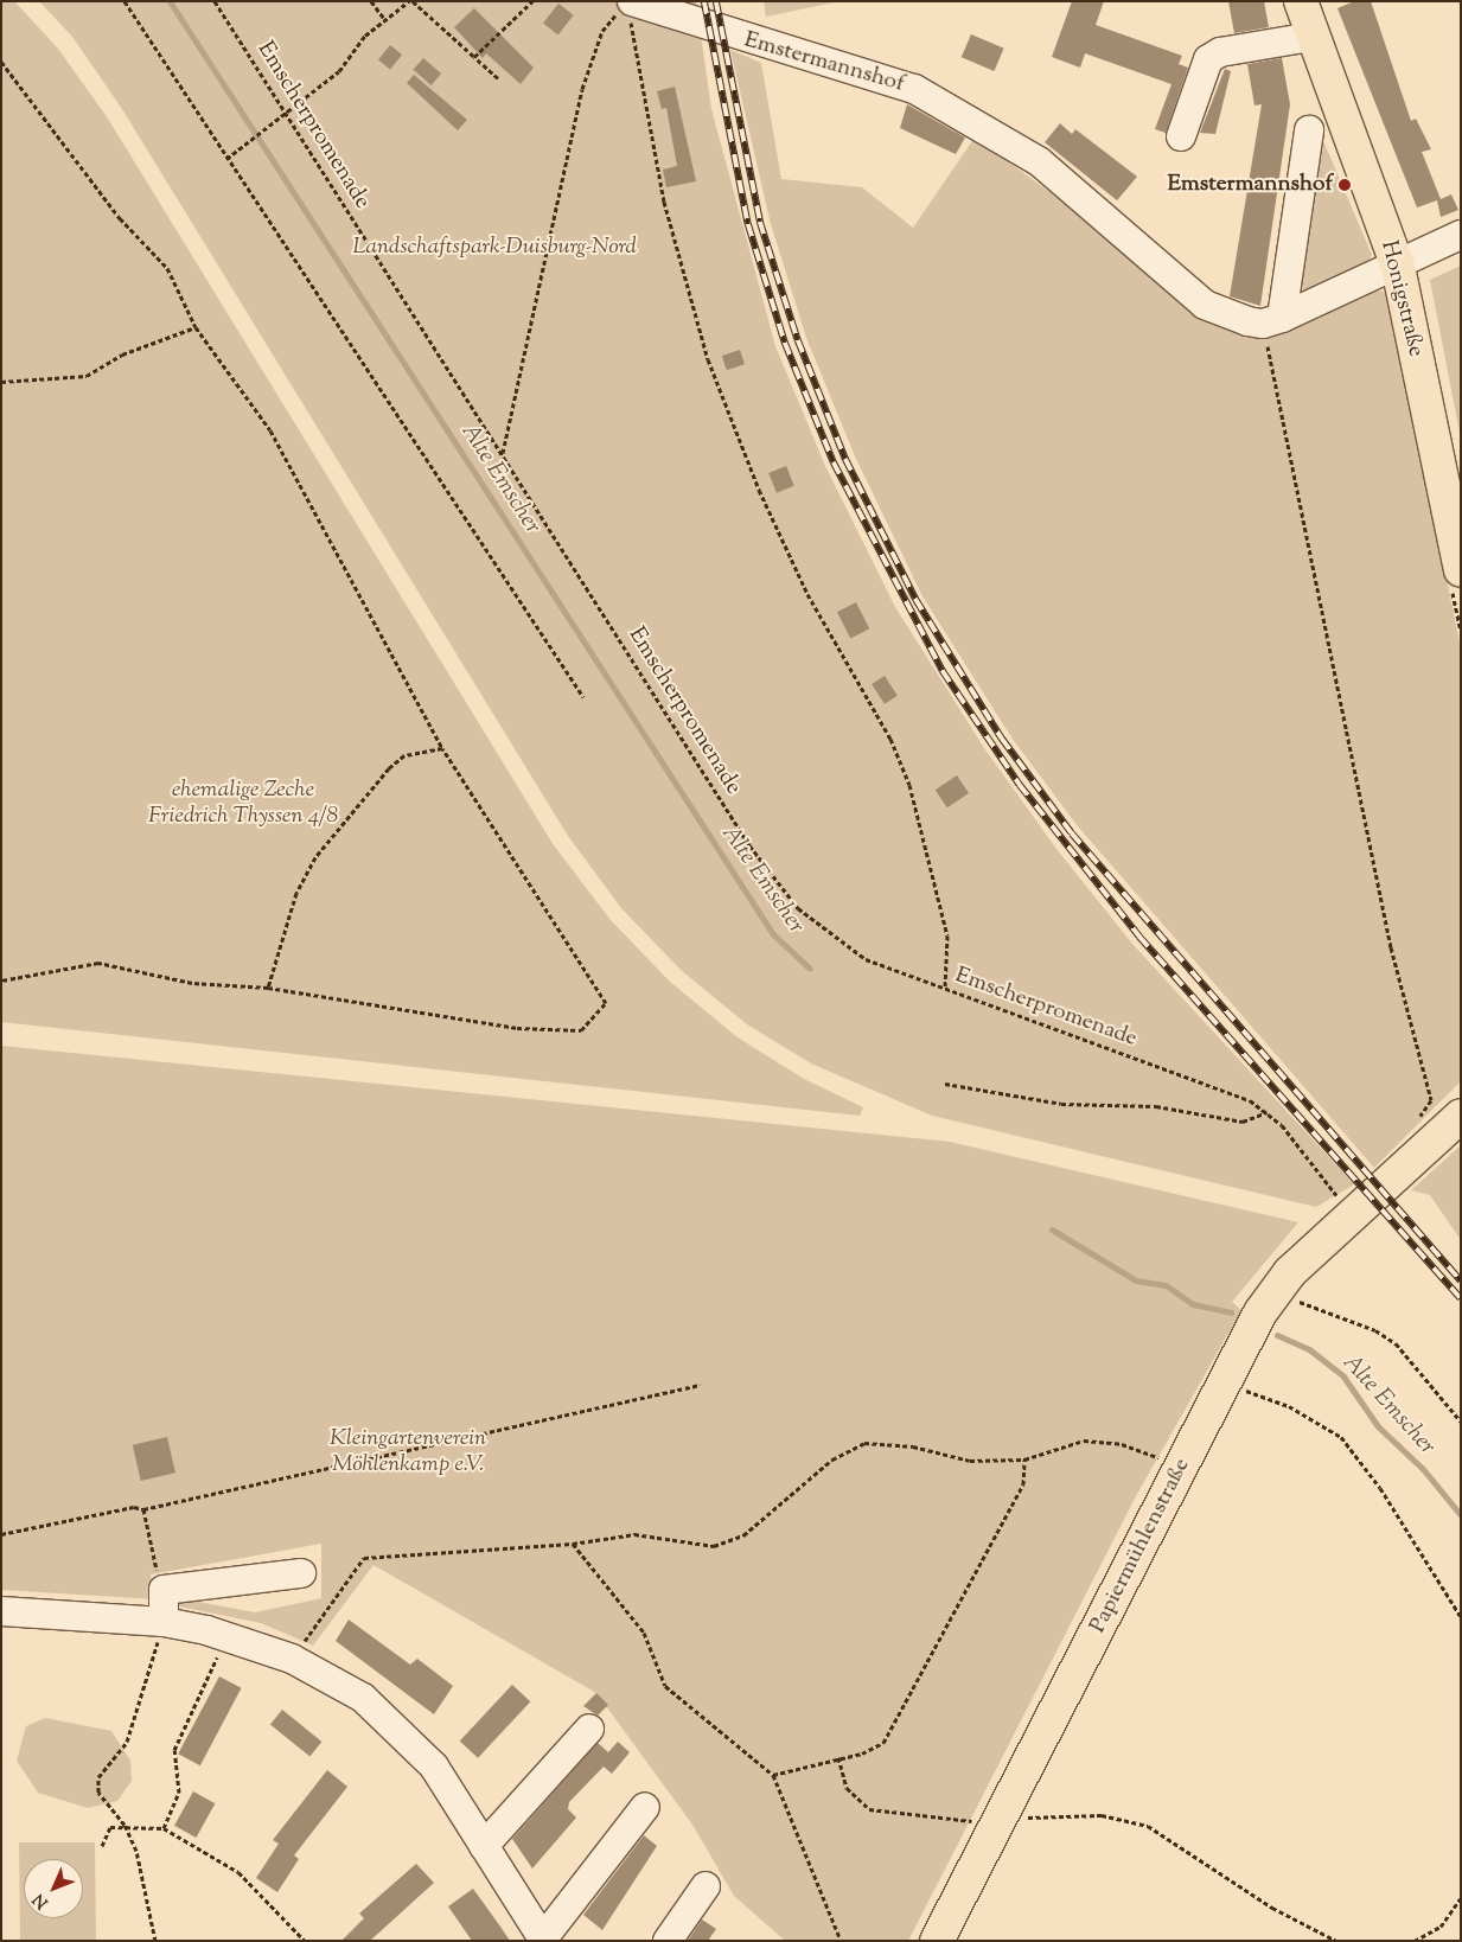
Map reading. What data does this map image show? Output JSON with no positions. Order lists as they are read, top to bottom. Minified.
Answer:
{"streets":{"main road":["Honigstraße","Papiermühlenstraße"],"street":["Emstermannshof"],"path":["Emscherpromenade"]},"crossings":[["Emstermannshof","Honigstraße"]],"water":["Alte Emscher"],"parks":["Landschaftspark-Duisburg-Nord","ehemalige Zeche Friedrich Thyssen 4/8","Kleingartenverein Möhlenkamp e.V."],"places":["Emstermannshof"],"north":"bottom left"}
